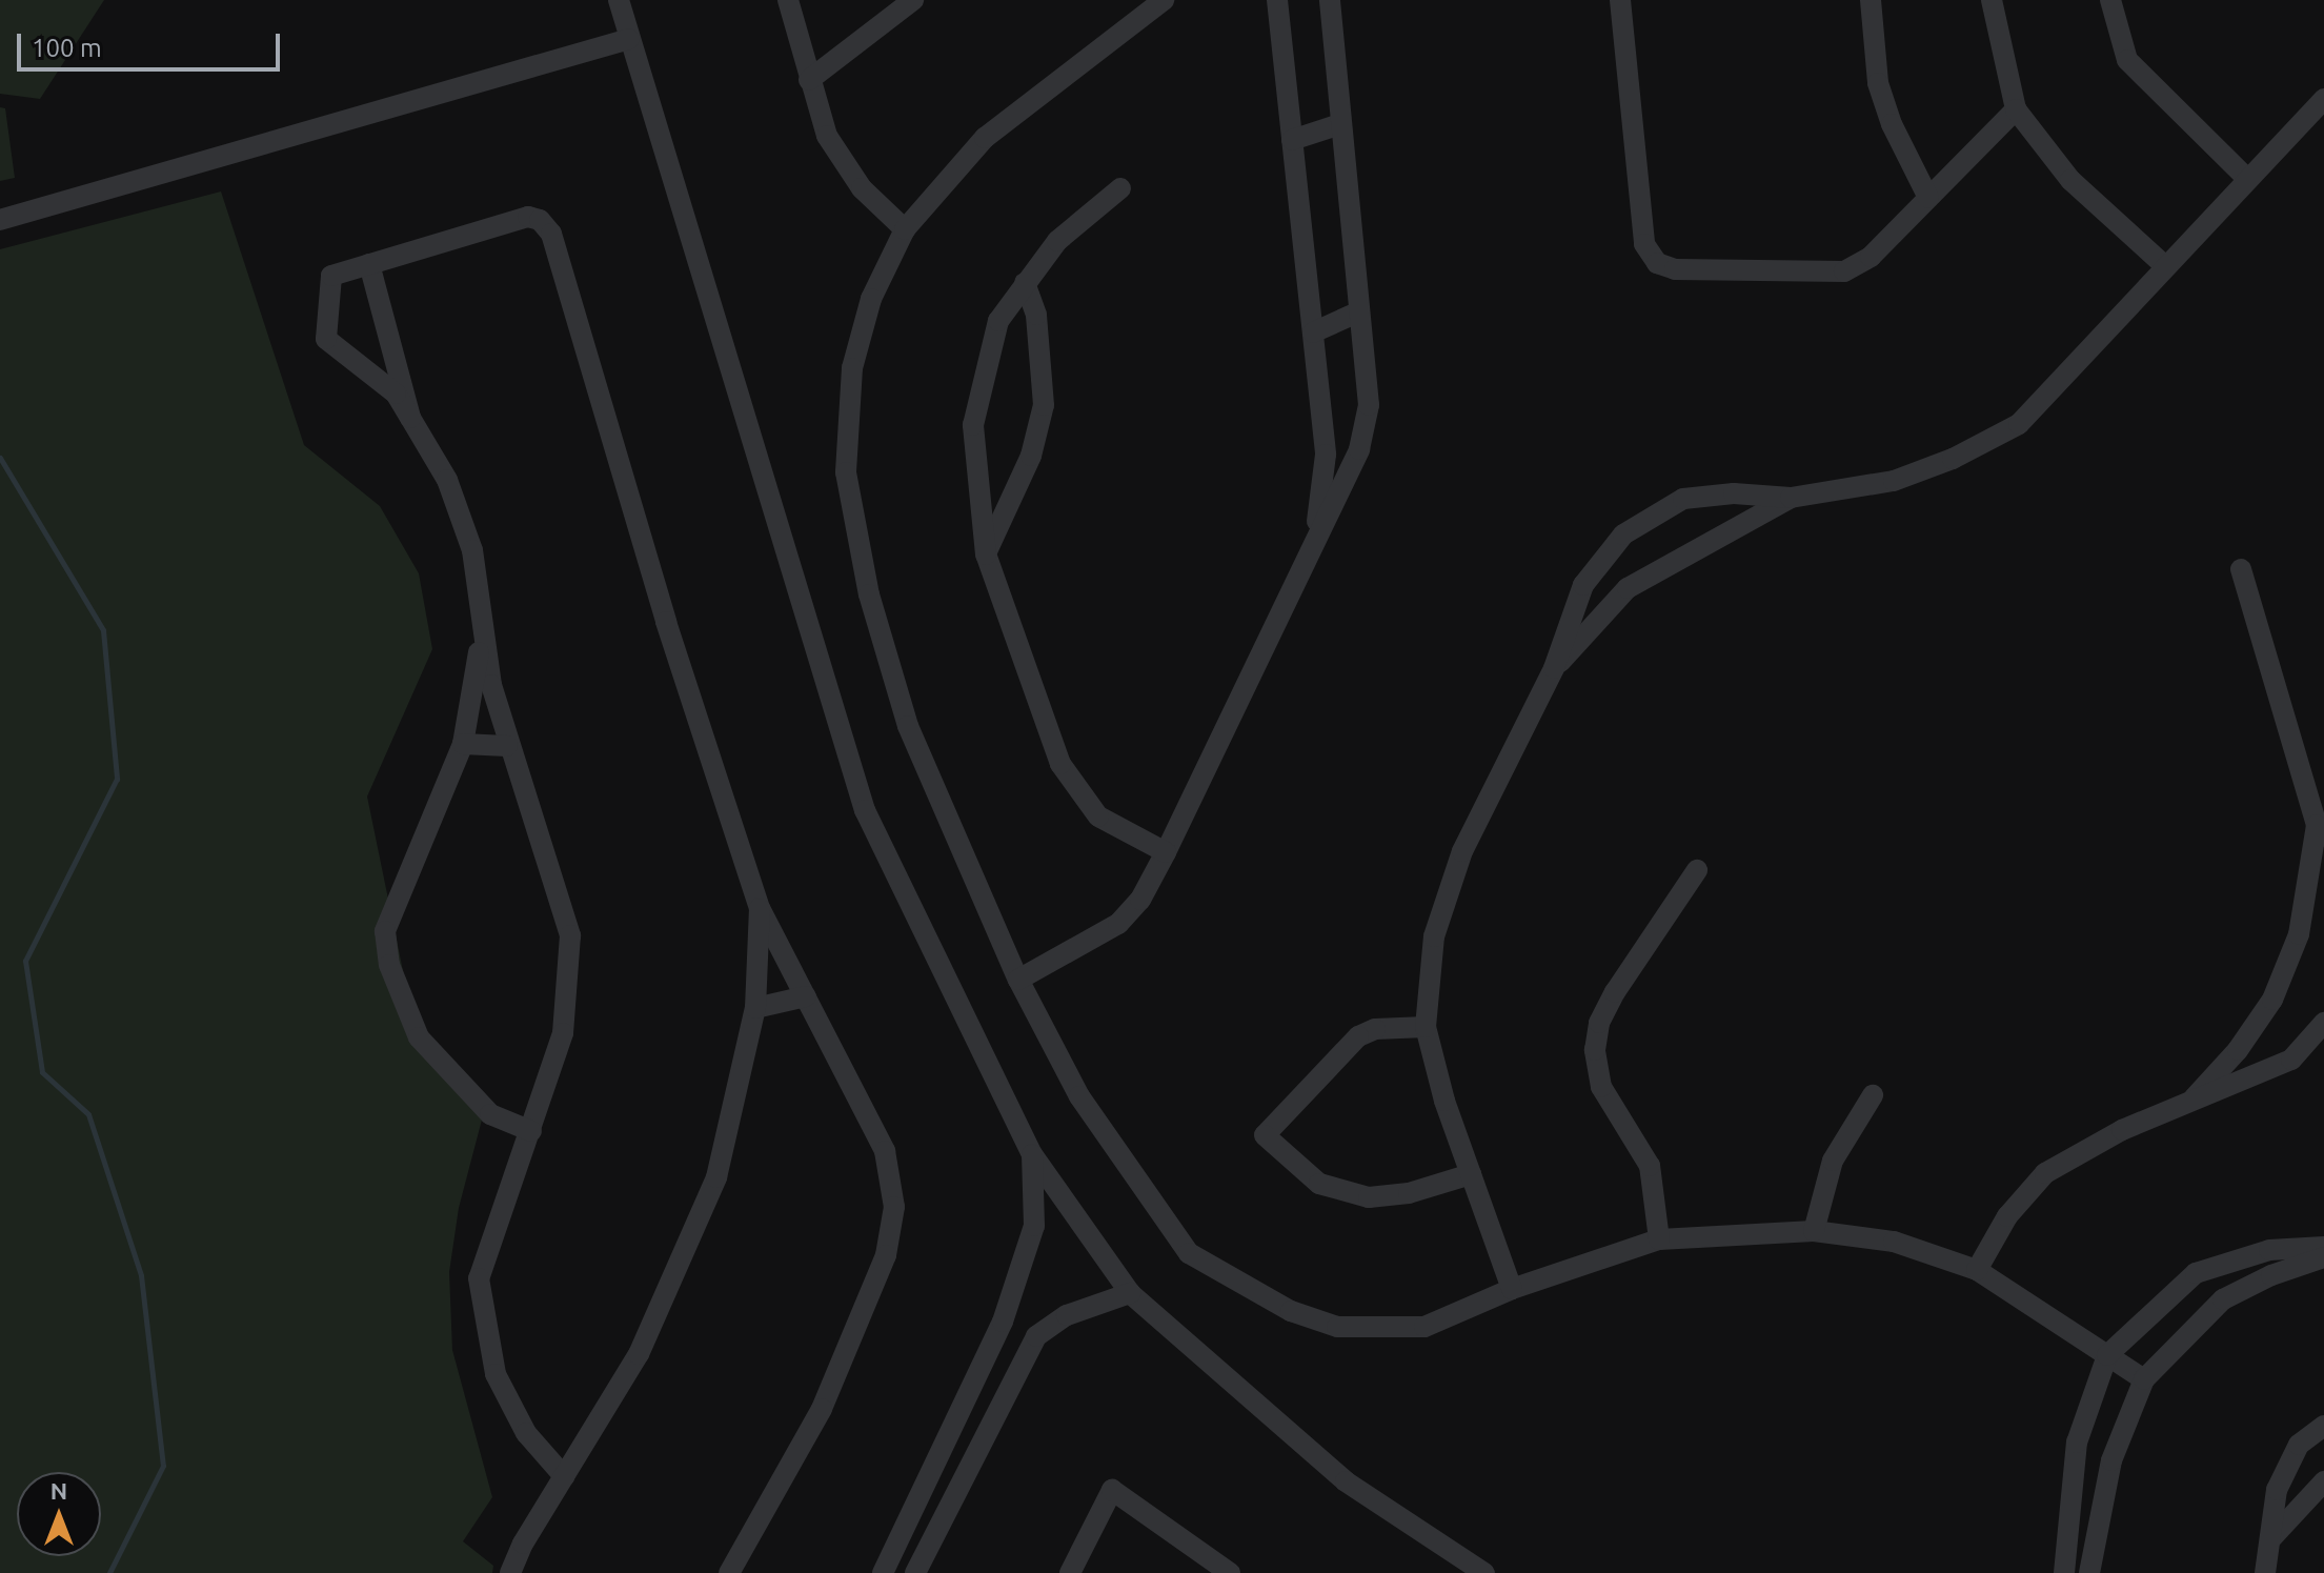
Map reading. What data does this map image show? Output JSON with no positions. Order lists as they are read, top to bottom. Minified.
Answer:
{"scale_bar":"100 m","north":"top"}
